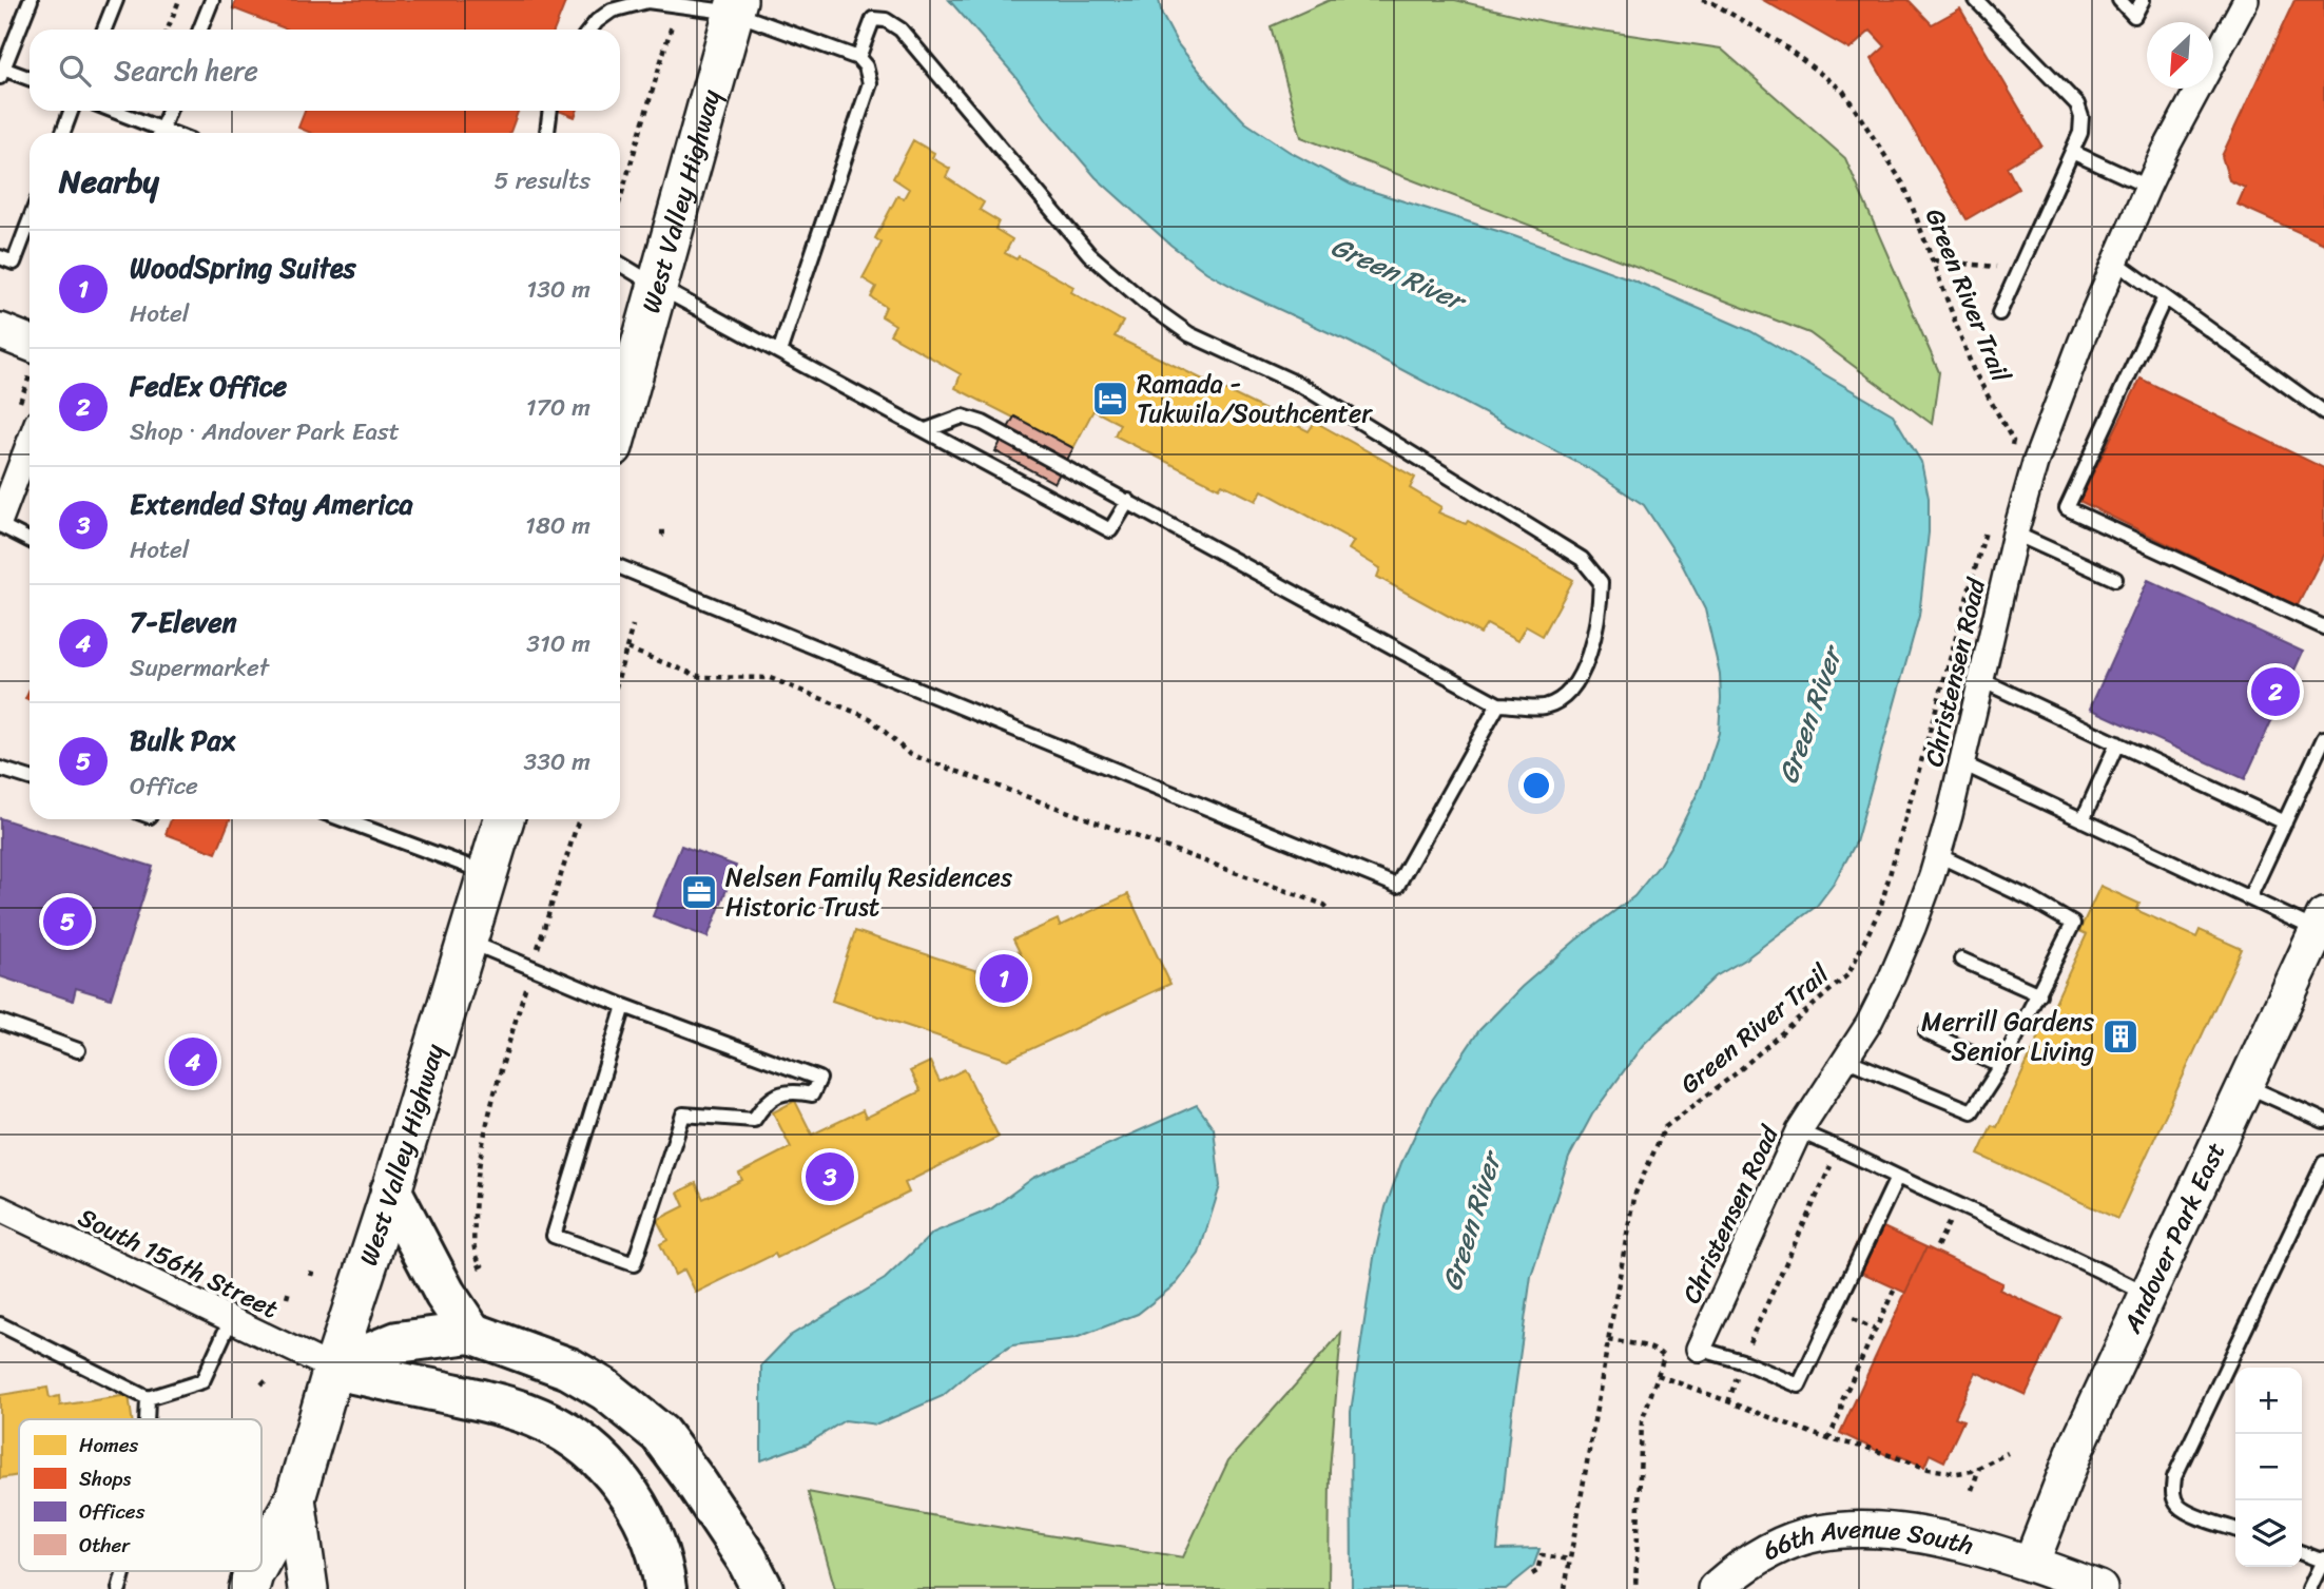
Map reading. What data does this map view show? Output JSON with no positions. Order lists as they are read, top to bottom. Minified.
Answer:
{"streets":{"main road":["West Valley Highway"],"street":["Christensen Road","Andover Park East","South 156th Street","66th Avenue South"],"path":["Green River Trail"]},"crossings":[["West Valley Highway","South 156th Street"],["Andover Park East","66th Avenue South"]],"water":["Green River"],"places":{"hotel":["Ramada - Tukwila/Southcenter"],"office":["Nelsen Family Residences Historic Trust"],"building":["Merrill Gardens Senior Living"]},"legend":["Homes","Shops","Offices","Other"],"north":"bottom left","page":{"search":"Search here","heading":["Nearby","5 results"],"list":[{"mark":"1","name":"WoodSpring Suites","note":"Hotel","value":"130 m"},{"mark":"2","name":"FedEx Office","note":"Shop · Andover Park East","value":"170 m"},{"mark":"3","name":"Extended Stay America","note":"Hotel","value":"180 m"},{"mark":"4","name":"7-Eleven","note":"Supermarket","value":"310 m"},{"mark":"5","name":"Bulk Pax","note":"Office","value":"330 m"}],"pins":["2","5","1","4","3"],"map_buttons":["+","−"]}}
